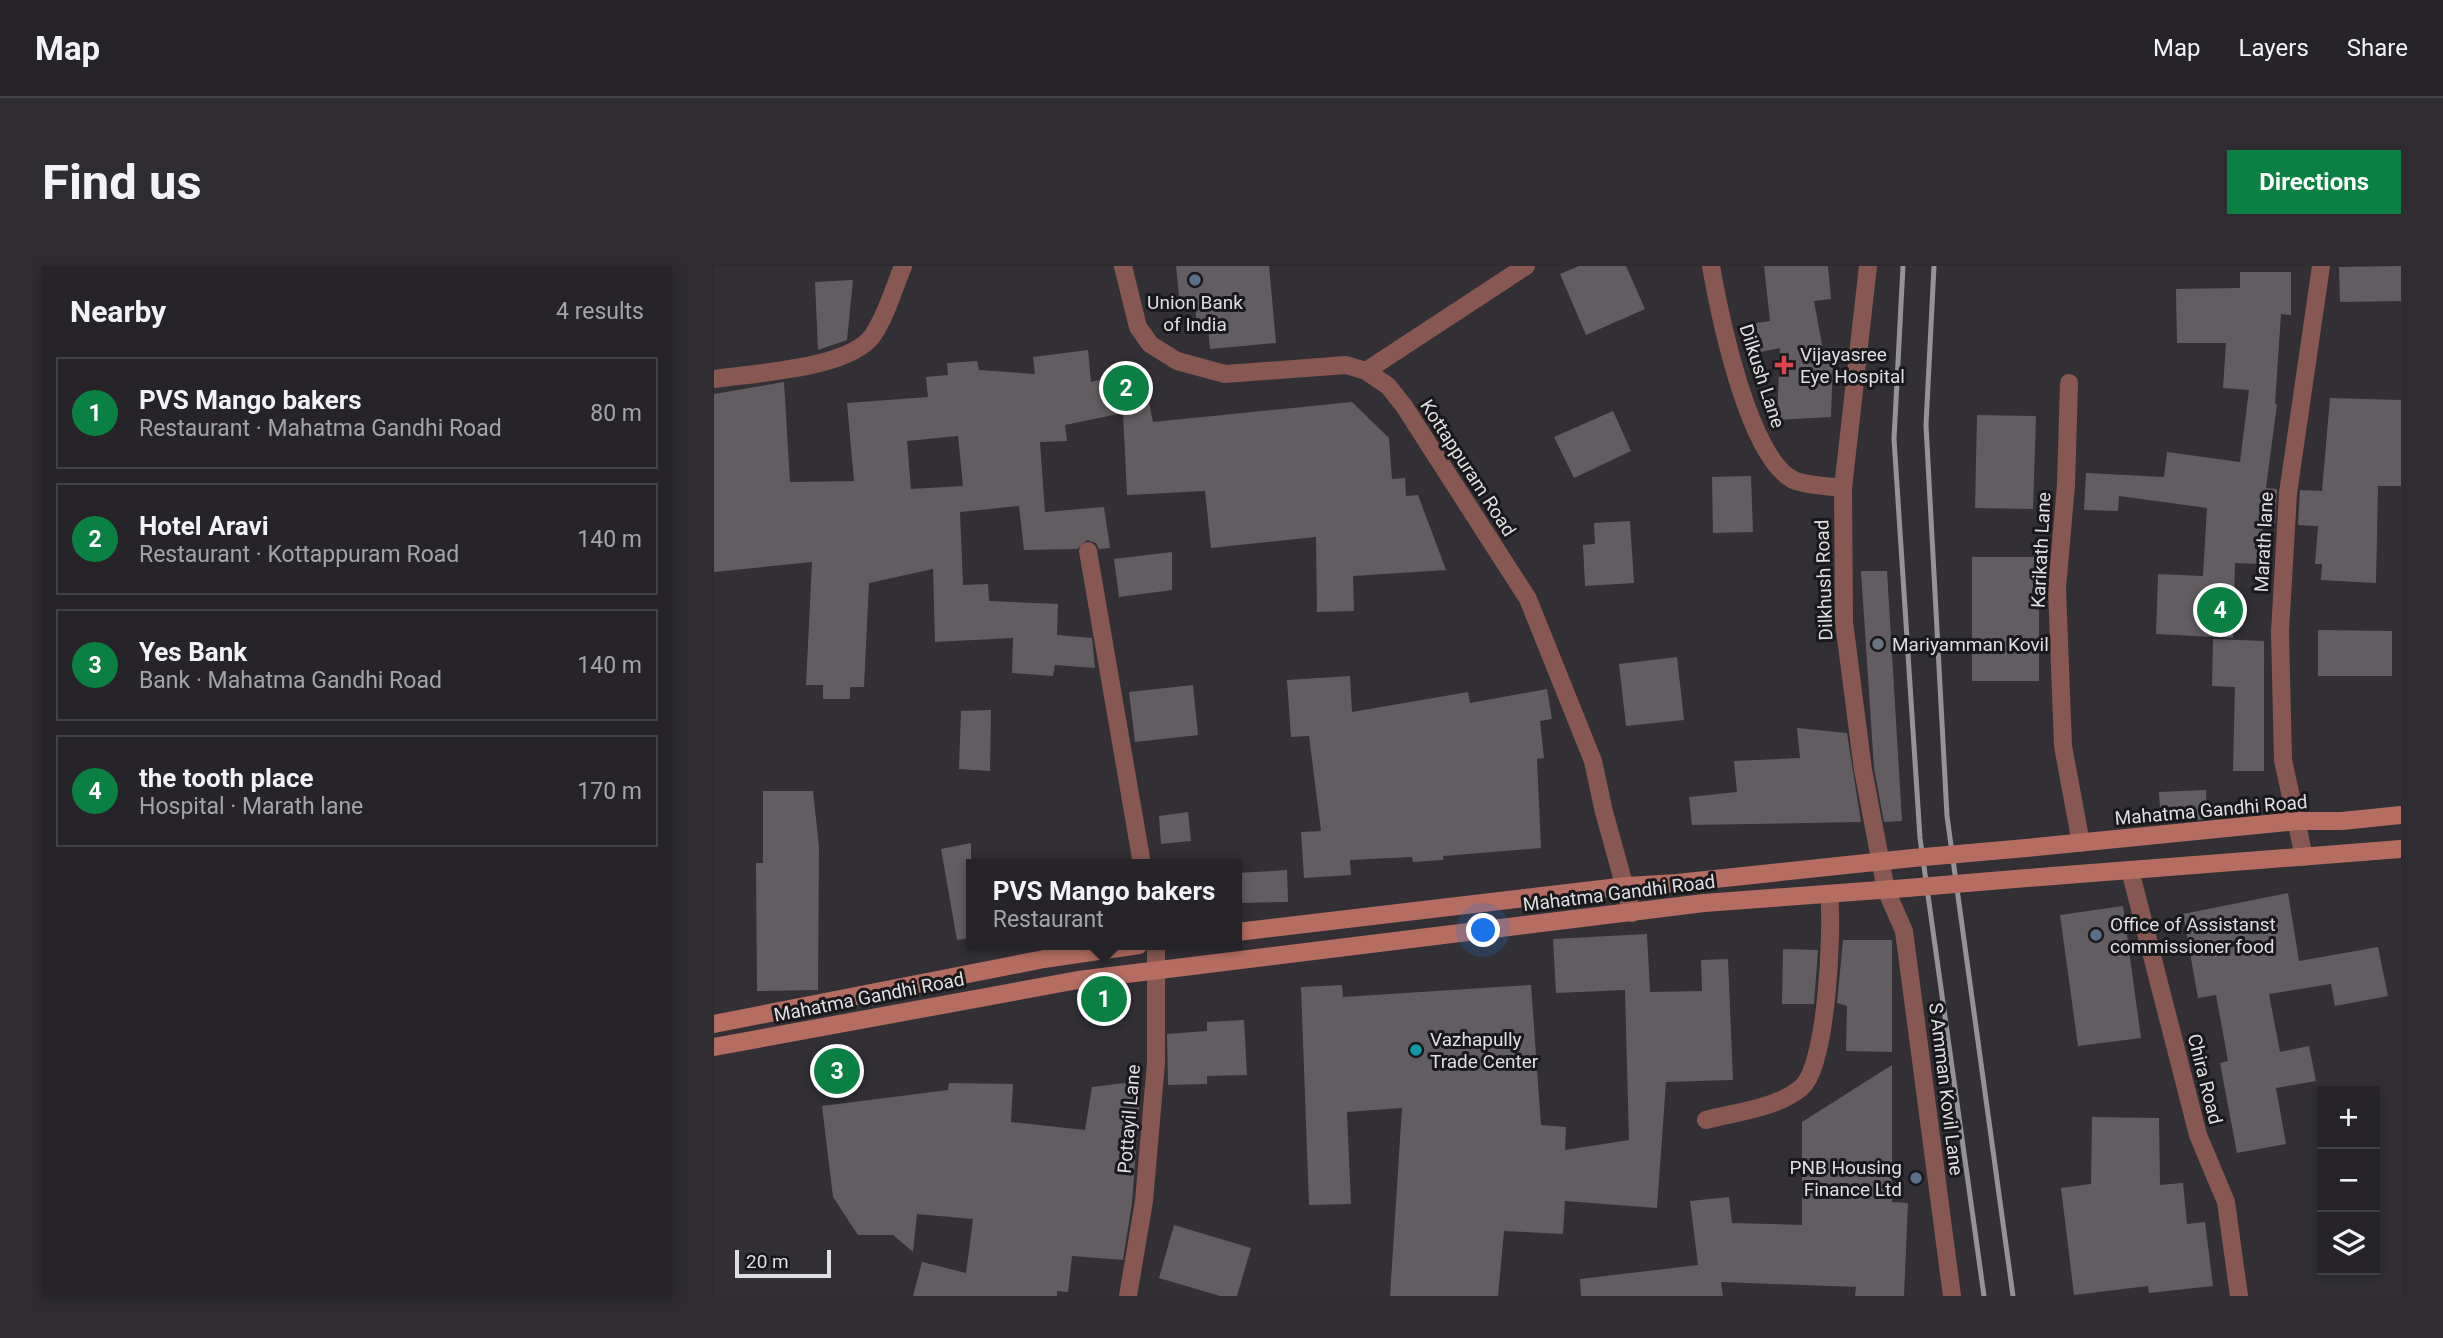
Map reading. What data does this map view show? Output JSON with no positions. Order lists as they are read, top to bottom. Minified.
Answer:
{"streets":{"main road":["Mahatma Gandhi Road"],"street":["Dilkush Lane","Kottappuram Road","Marath lane","Karikath Lane","Dilkhush Road","Chira Road","S Amman Kovil Lane","Pottayil Lane"]},"crossings":[["Dilkush Lane","Dilkhush Road"],["Kottappuram Road","Mahatma Gandhi Road"],["Marath lane","Mahatma Gandhi Road"],["Karikath Lane","Mahatma Gandhi Road"],["Dilkhush Road","Mahatma Gandhi Road"],["Dilkhush Road","S Amman Kovil Lane"],["Mahatma Gandhi Road","Chira Road"],["Mahatma Gandhi Road","S Amman Kovil Lane"],["Mahatma Gandhi Road","Pottayil Lane"]],"places":{"other":["Union Bank of India","Mariyamman Kovil","Office of Assistanst commissioner food","Vazhapully Trade Center","PNB Housing Finance Ltd"],"health":["Vijayasree Eye Hospital"]},"scale_bar":"20 m","page":{"header":"Map","nav":["Map","Layers","Share"],"buttons":"Directions","title":"Find us","heading":["Nearby","4 results"],"list":[{"mark":"1","name":"PVS Mango bakers","note":"Restaurant · Mahatma Gandhi Road","value":"80 m"},{"mark":"2","name":"Hotel Aravi","note":"Restaurant · Kottappuram Road","value":"140 m"},{"mark":"3","name":"Yes Bank","note":"Bank · Mahatma Gandhi Road","value":"140 m"},{"mark":"4","name":"the tooth place","note":"Hospital · Marath lane","value":"170 m"}],"pins":["2","4","1","3"],"popup":["PVS Mango bakers","Restaurant"],"map_buttons":["+","−"],"scale":"20 m"}}
